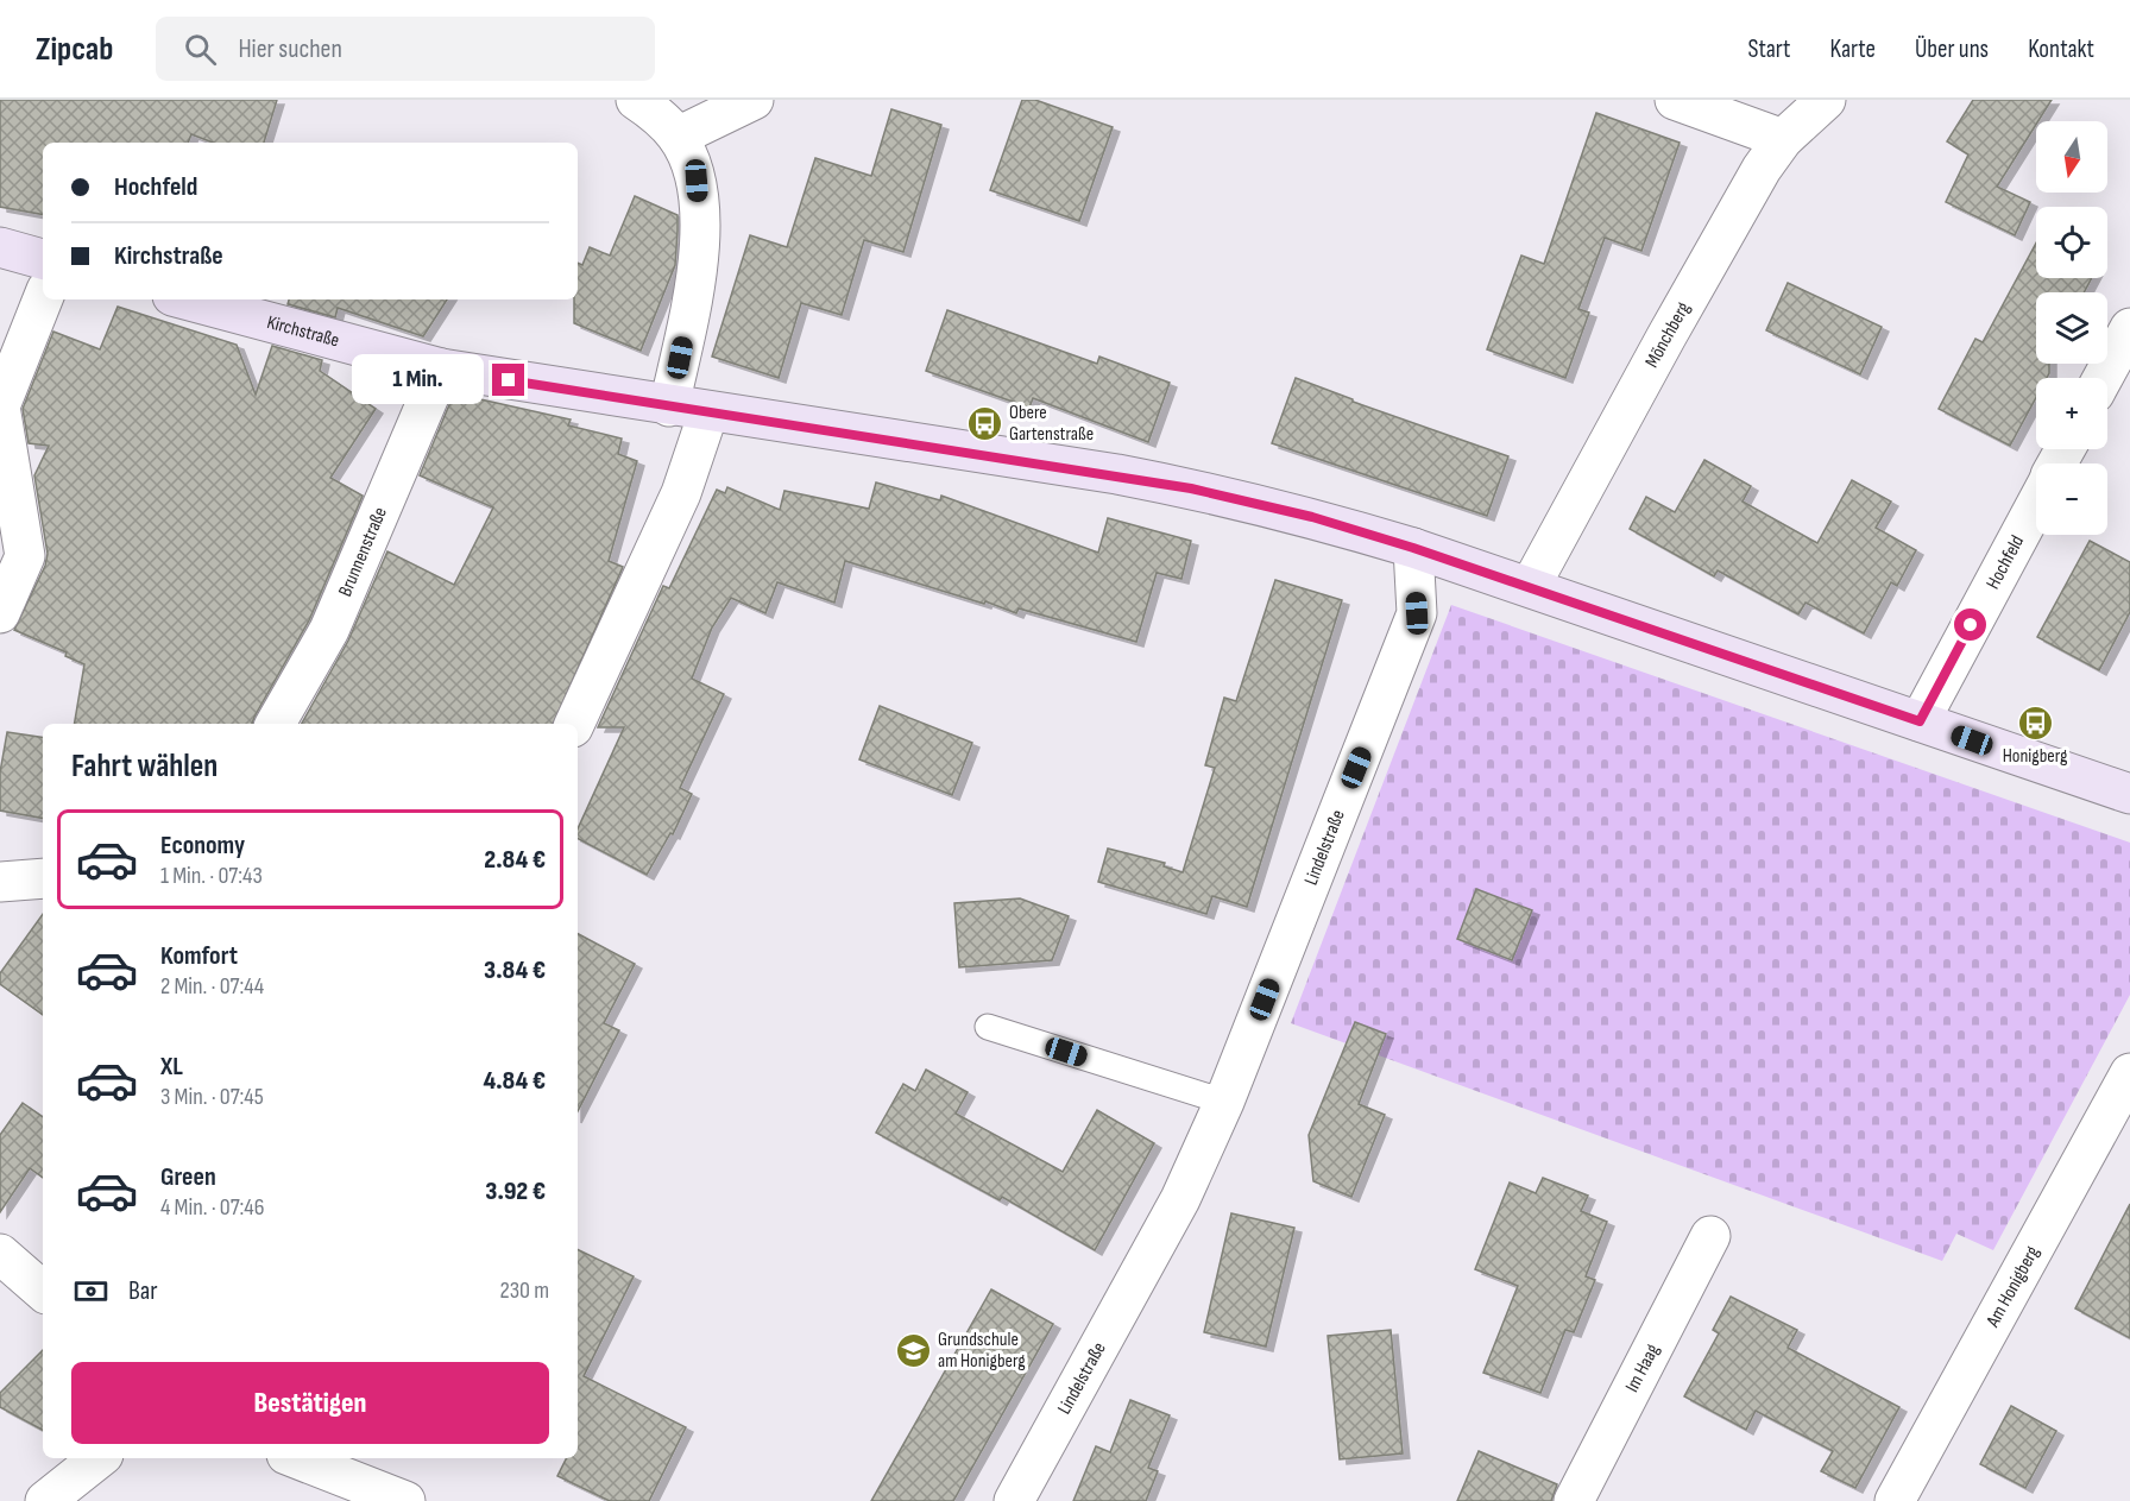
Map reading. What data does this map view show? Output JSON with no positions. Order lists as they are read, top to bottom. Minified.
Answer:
{"streets":{"street":["Kirchstraße","Mönchberg","Brunnenstraße","Hochfeld","Lindelstraße","Am Honigberg","Im Haag"]},"crossings":[["Kirchstraße","Mönchberg"],["Kirchstraße","Brunnenstraße"],["Kirchstraße","Hochfeld"],["Kirchstraße","Lindelstraße"]],"places":{"bus stop":["Obere Gartenstraße","Honigberg"],"school or university":["Grundschule am Honigberg"]},"north":"bottom","page":{"header":"Zipcab","search":"Hier suchen","nav":["Start","Karte","Über uns","Kontakt"],"map_buttons":["+","−"],"banner":["Hochfeld","Kirchstraße"],"bubble":"1 Min.","heading":"Fahrt wählen","list":[{"name":"Economy","note":"1 Min. · 07:43","value":"2.84 €"},{"name":"Komfort","note":"2 Min. · 07:44","value":"3.84 €"},{"name":"XL","note":"3 Min. · 07:45","value":"4.84 €"},{"name":"Green","note":"4 Min. · 07:46","value":"3.92 €"}],"pay":["Bar","230 m"],"buttons":"Bestätigen"}}
